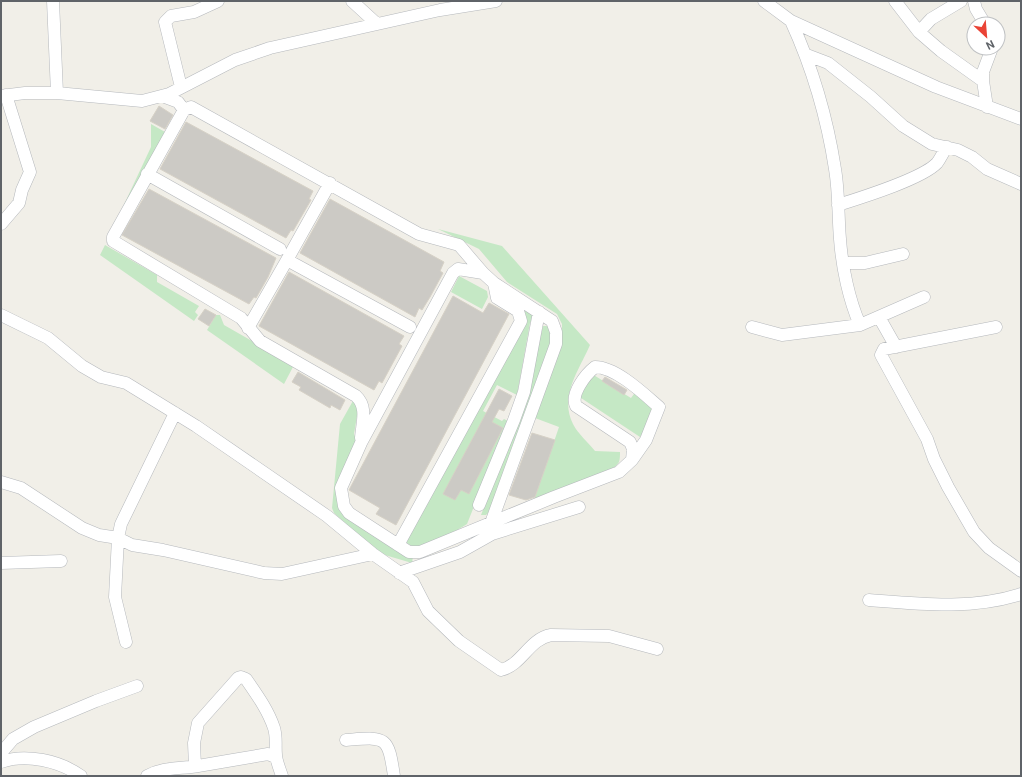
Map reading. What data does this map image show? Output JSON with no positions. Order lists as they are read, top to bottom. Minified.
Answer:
{"north":"bottom right"}
